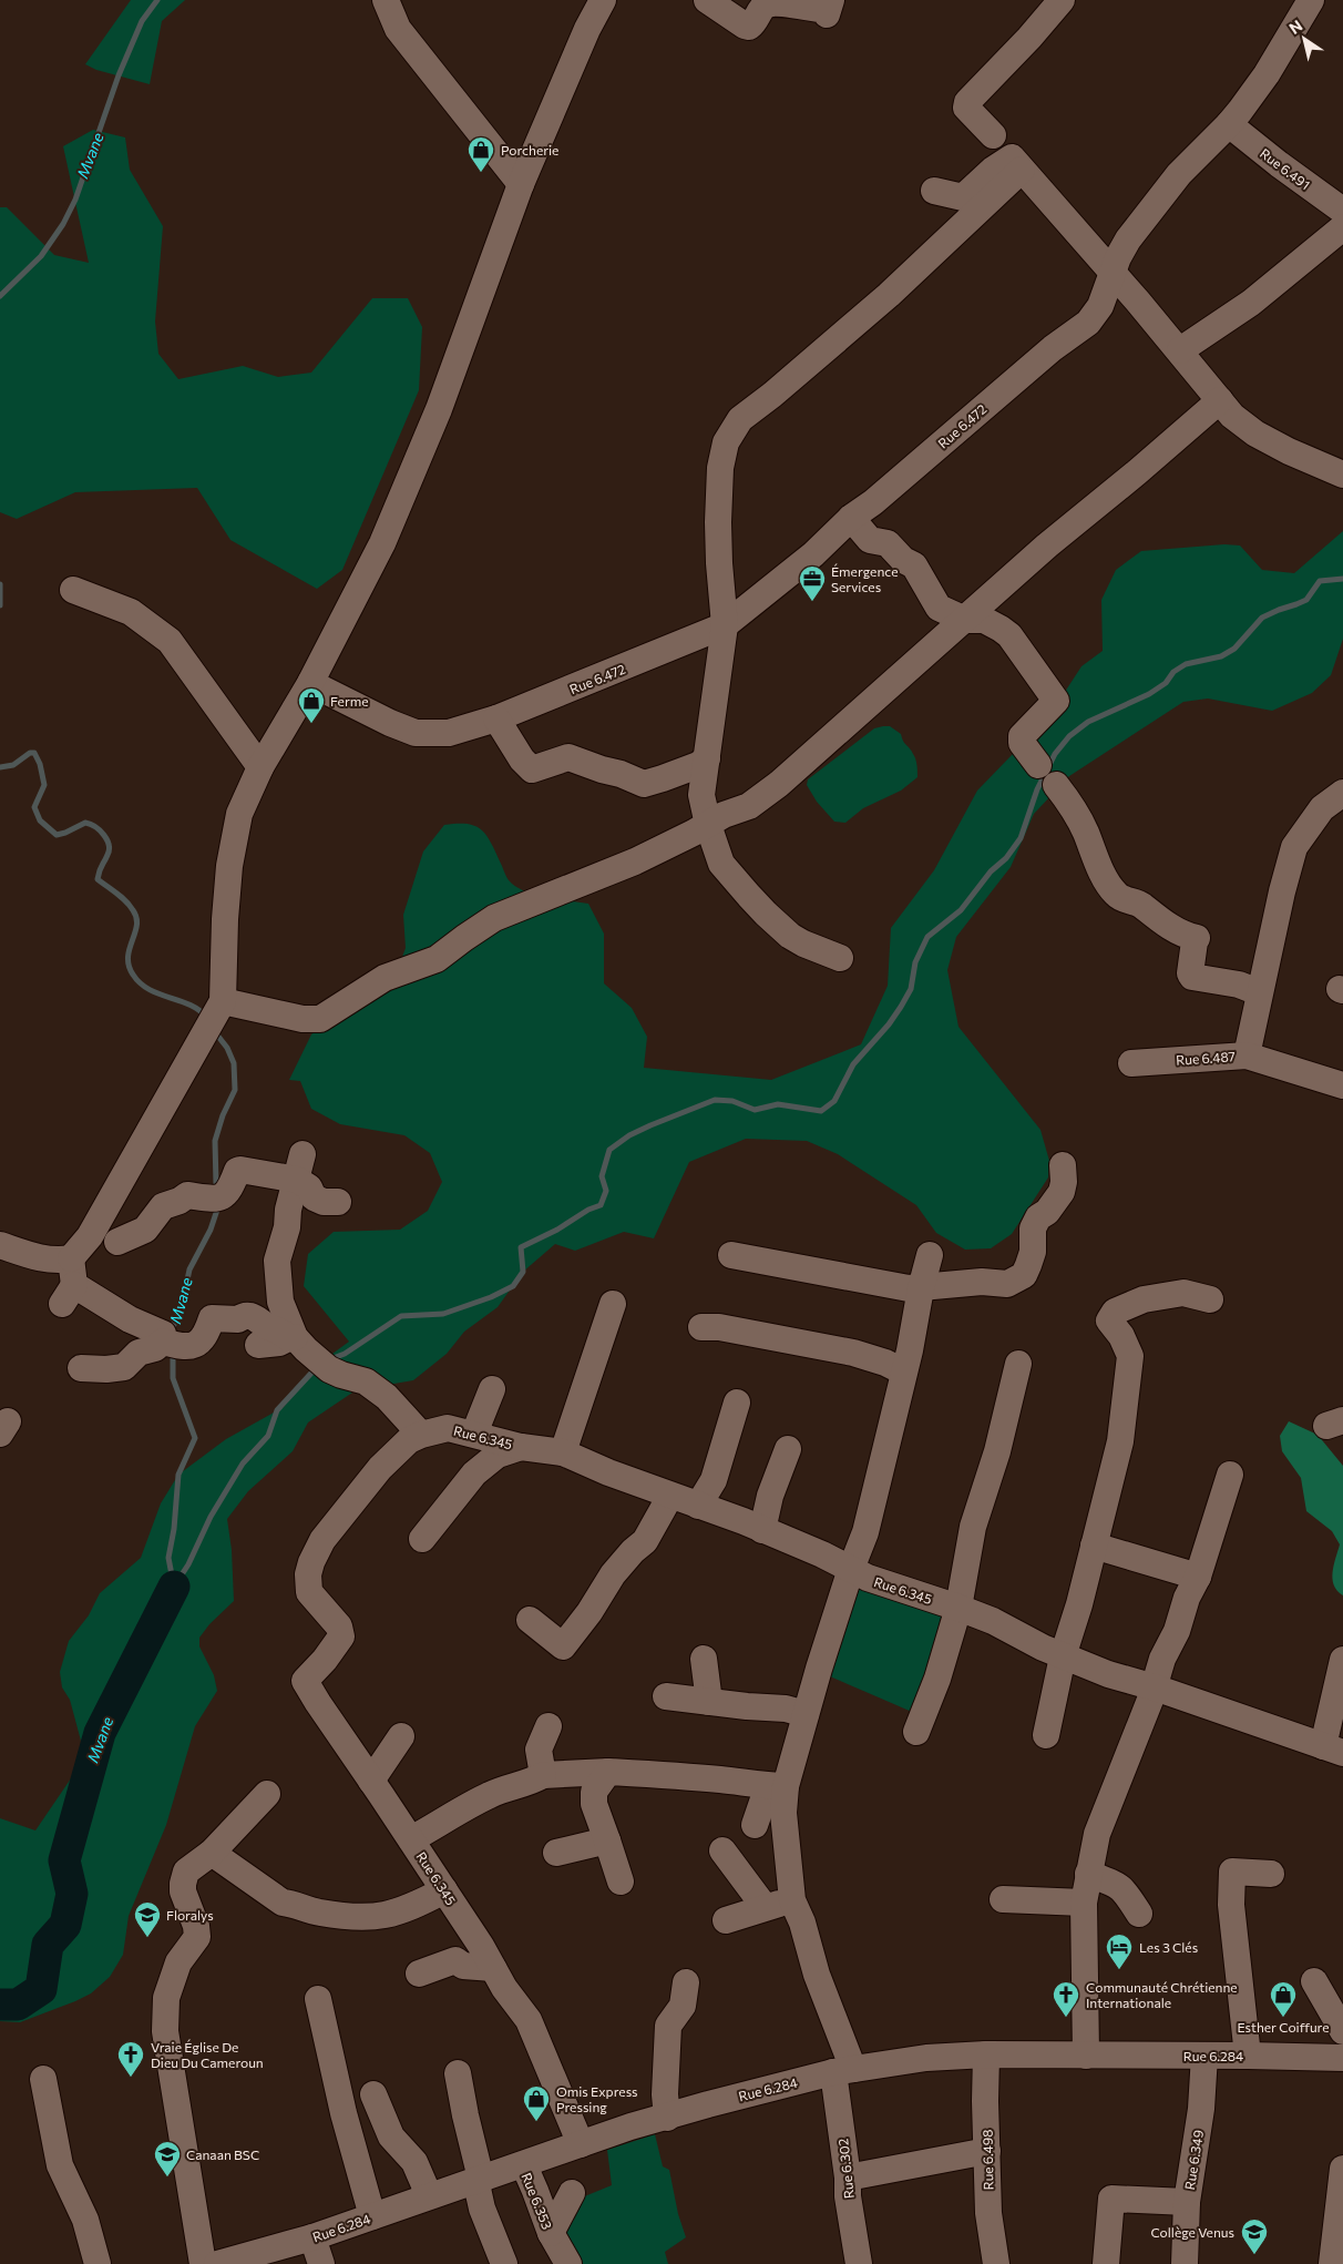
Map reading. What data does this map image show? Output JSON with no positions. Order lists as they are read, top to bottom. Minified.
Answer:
{"streets":{"street":["Rue 6.491","Rue 6.472","Rue 6.487","Rue 6.345","Rue 6.284","Rue 6.498","Rue 6.349","Rue 6.302","Rue 6.353"]},"crossings":[["Rue 6.491","Rue 6.472"],["Rue 6.345","Rue 6.284"],["Rue 6.284","Rue 6.498"],["Rue 6.284","Rue 6.349"],["Rue 6.284","Rue 6.302"],["Rue 6.284","Rue 6.353"]],"water":["Mvane"],"places":{"shop":["Porcherie","Ferme","Esther Coiffure","Omis Express Pressing"],"office":["Émergence Services"],"school or university":["Floralys","Canaan BSC","Collège Venus"],"hotel":["Les 3 Clés"],"church":["Communauté Chrétienne Internationale","Vraie Église De Dieu Du Cameroun"]},"north":"top left"}
